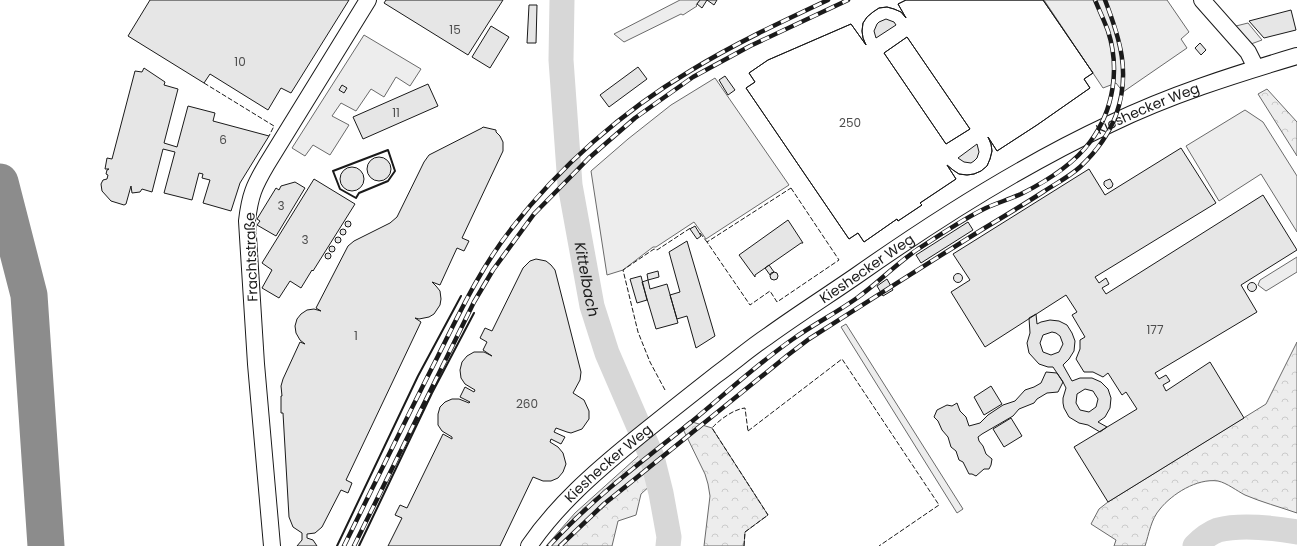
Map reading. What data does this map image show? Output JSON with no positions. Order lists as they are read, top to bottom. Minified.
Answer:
{"streets":{"street":["Kieshecker Weg","Frachtstraße"]},"water":["Kittelbach"],"house_numbers":["15","10","11","250","6","3","3","177","1","260"]}
